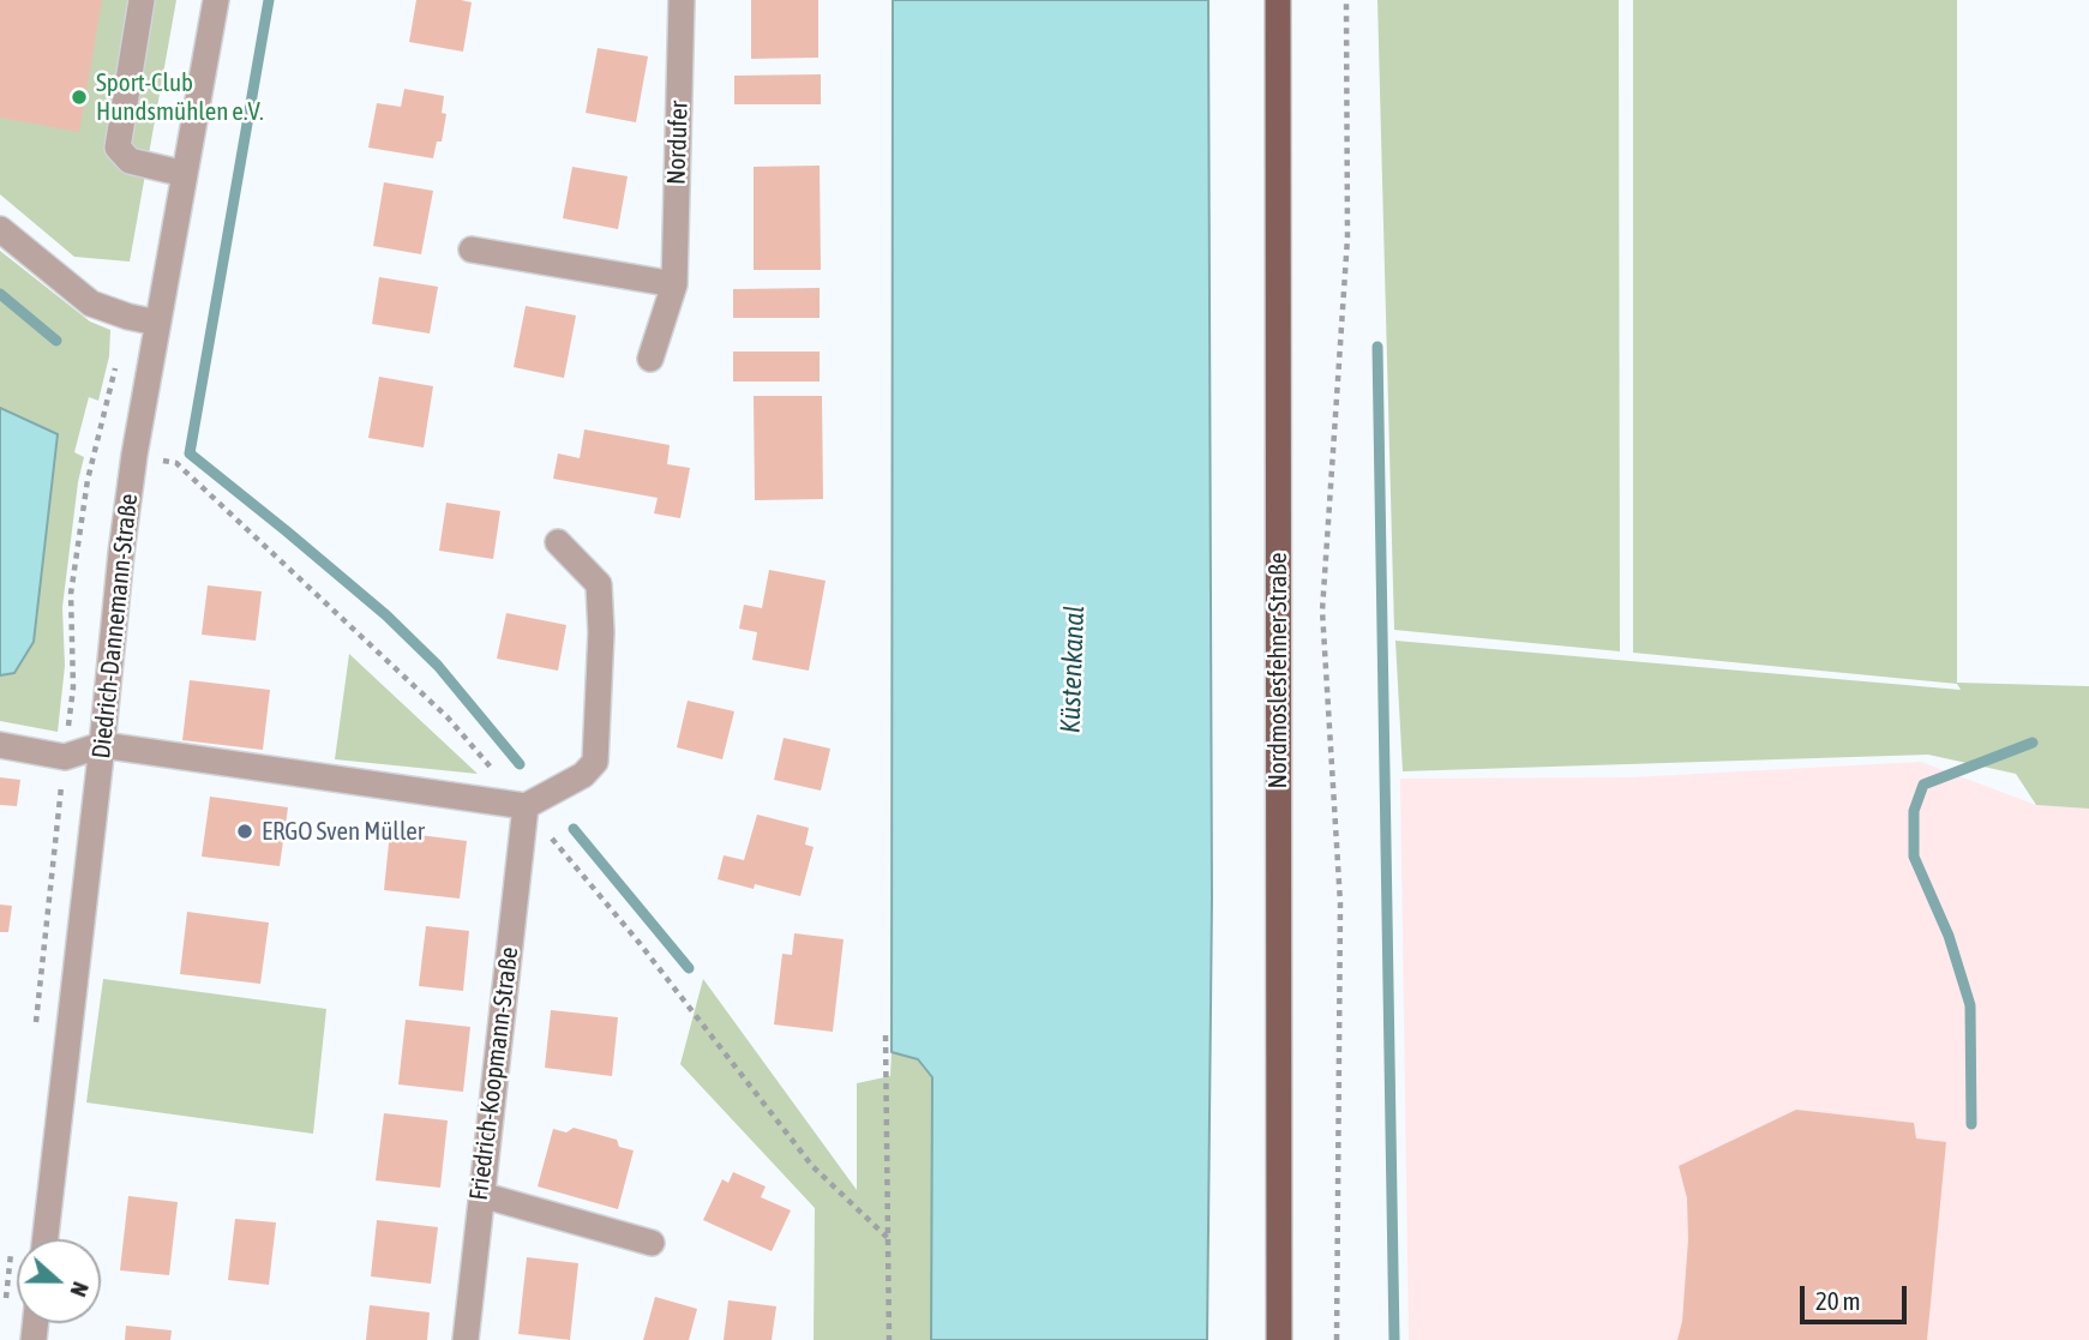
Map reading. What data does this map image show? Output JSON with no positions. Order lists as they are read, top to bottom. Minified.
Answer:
{"streets":{"main road":["Nordmoslesfehner Straße"],"street":["Nordufer","Diedrich-Dannemann-Straße","Friedrich-Koopmann-Straße"]},"water":["Küstenkanal"],"places":["Sport-Club Hundsmühlen e.V.","ERGO Sven Müller"],"scale_bar":"20 m","north":"right"}
